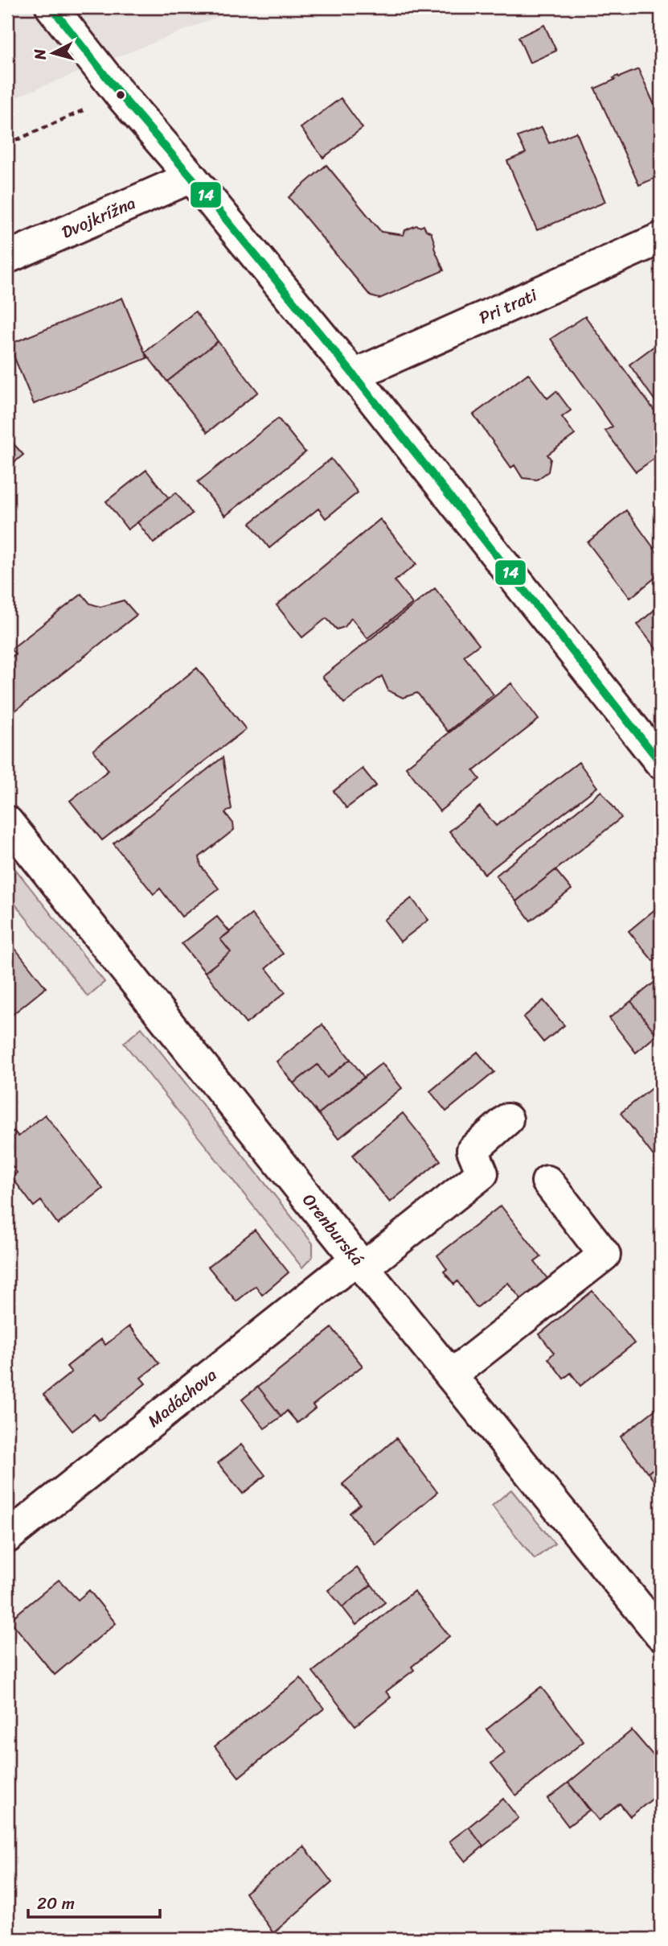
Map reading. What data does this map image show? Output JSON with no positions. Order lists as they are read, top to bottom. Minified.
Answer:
{"streets":{"street":["Dvojkrížna","Pri trati","Orenburská","Madáchova"]},"crossings":[["Orenburská","Madáchova"]],"lines":["transit line 14"],"scale_bar":"20 m","north":"left"}
